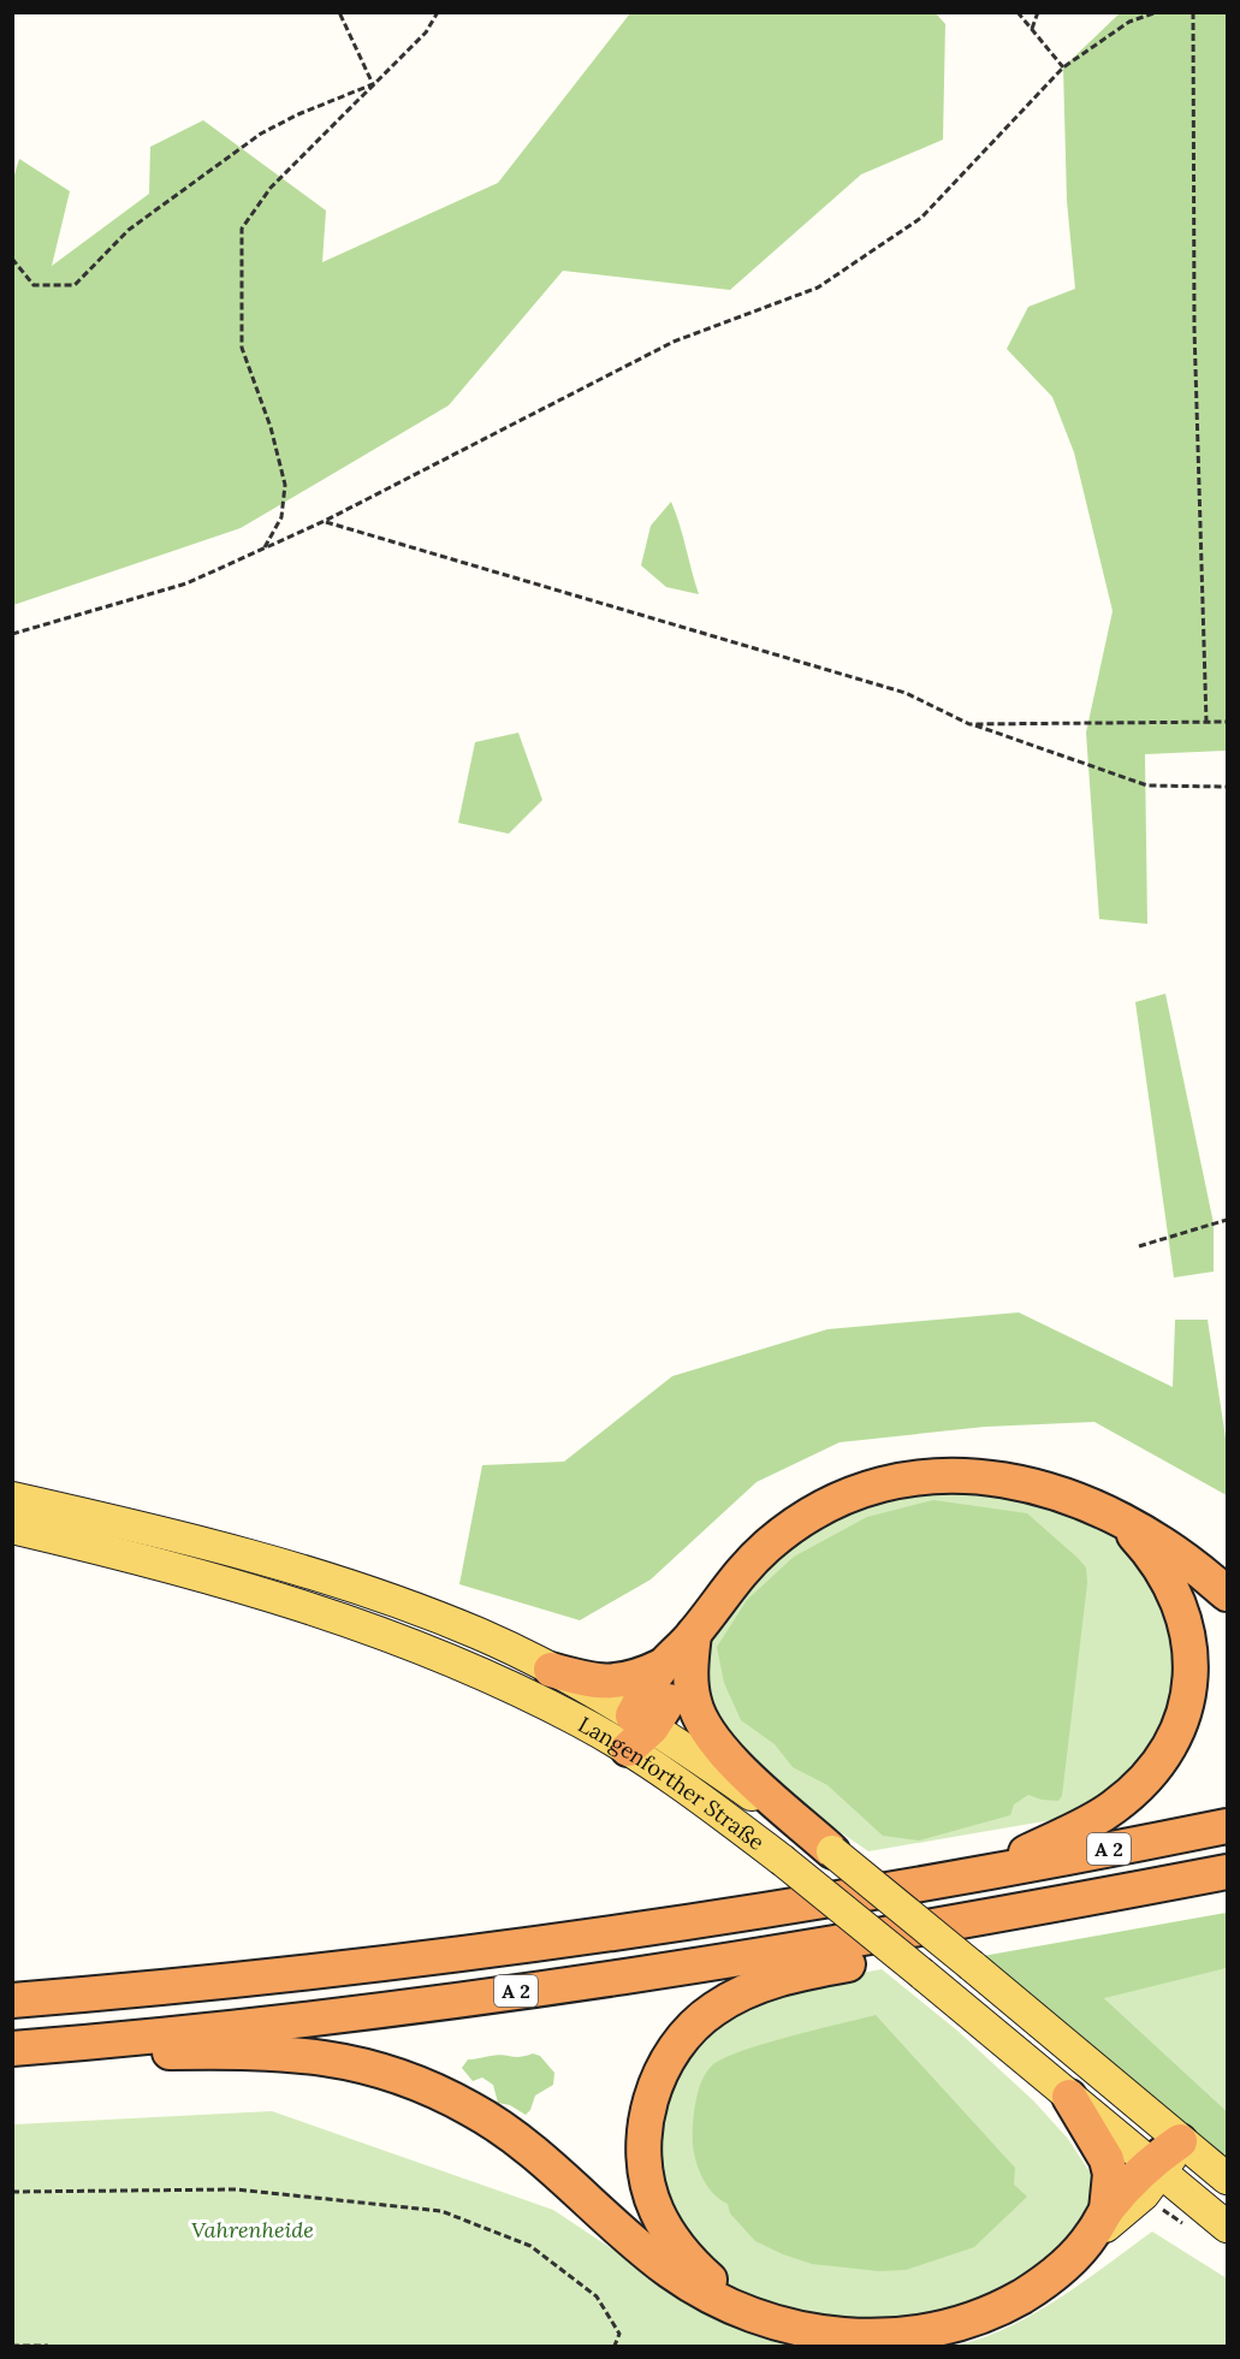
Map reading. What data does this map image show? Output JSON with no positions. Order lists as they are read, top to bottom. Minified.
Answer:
{"streets":{"highway":["A 2"],"main road":["Langenforther Straße"]},"parks":["Vahrenheide"]}
